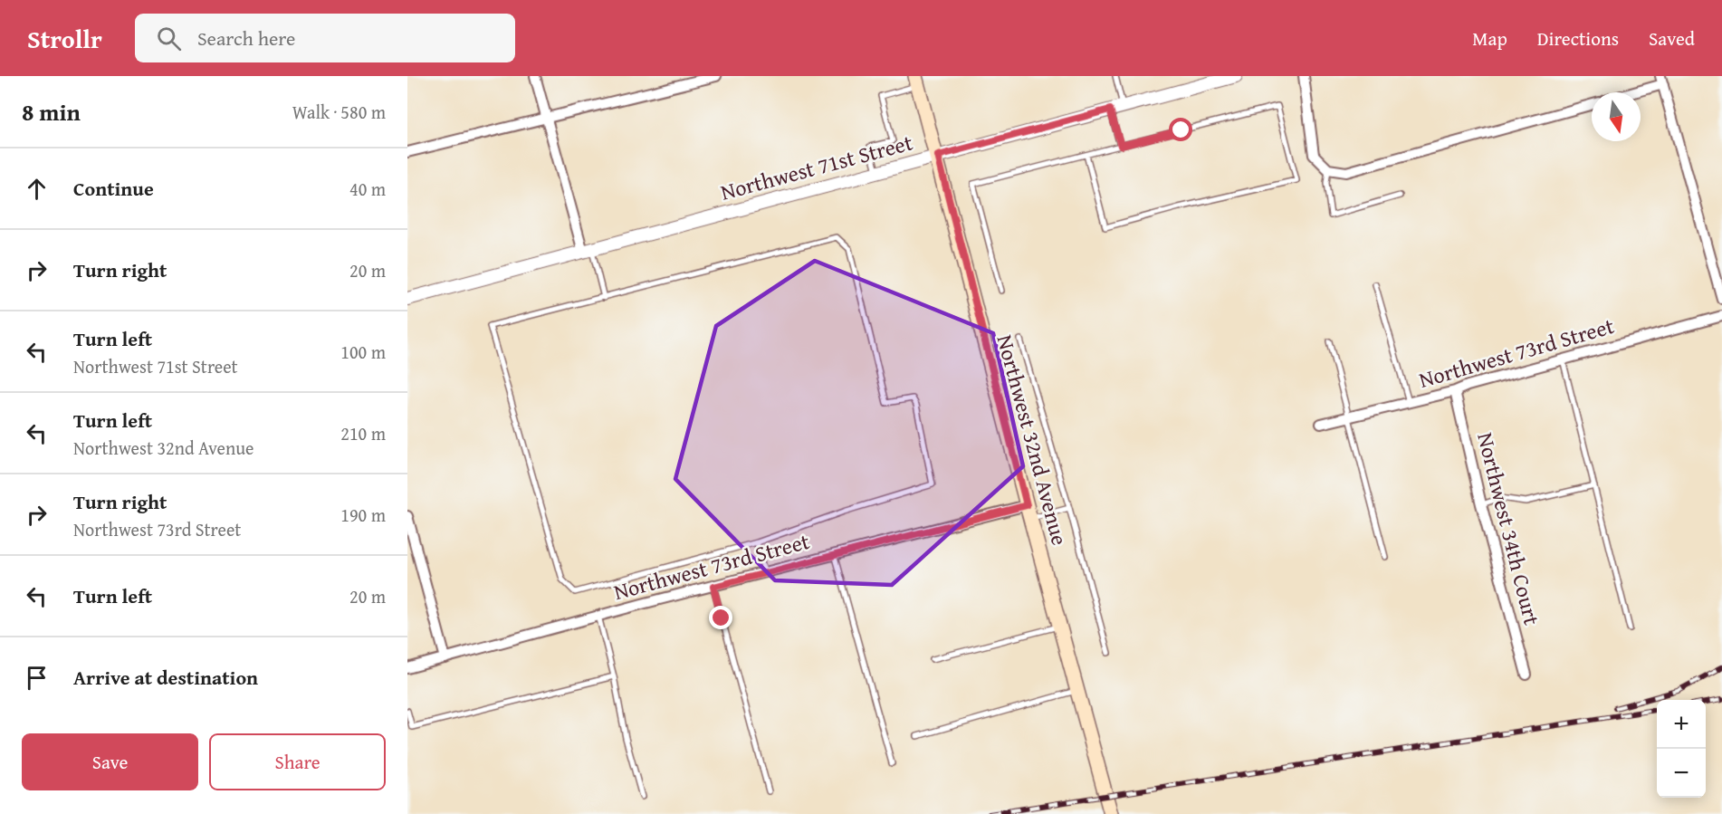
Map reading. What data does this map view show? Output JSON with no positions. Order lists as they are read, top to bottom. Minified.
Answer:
{"streets":{"main road":["Northwest 32nd Avenue"],"street":["Northwest 71st Street","Northwest 73rd Street","Northwest 34th Court"]},"crossings":[["Northwest 71st Street","Northwest 32nd Avenue"],["Northwest 73rd Street","Northwest 32nd Avenue"],["Northwest 73rd Street","Northwest 34th Court"]],"north":"bottom","page":{"header":"Strollr","search":"Search here","nav":["Map","Directions","Saved"],"heading":["8 min","Walk · 580 m"],"list":[["Continue","40 m"],["Turn right","20 m"],["Turn left","Northwest 71st Street","100 m"],["Turn left","Northwest 32nd Avenue","210 m"],["Turn right","Northwest 73rd Street","190 m"],["Turn left","20 m"],"Arrive at destination"],"map_buttons":["+","−"],"buttons":["Save","Share"]}}
